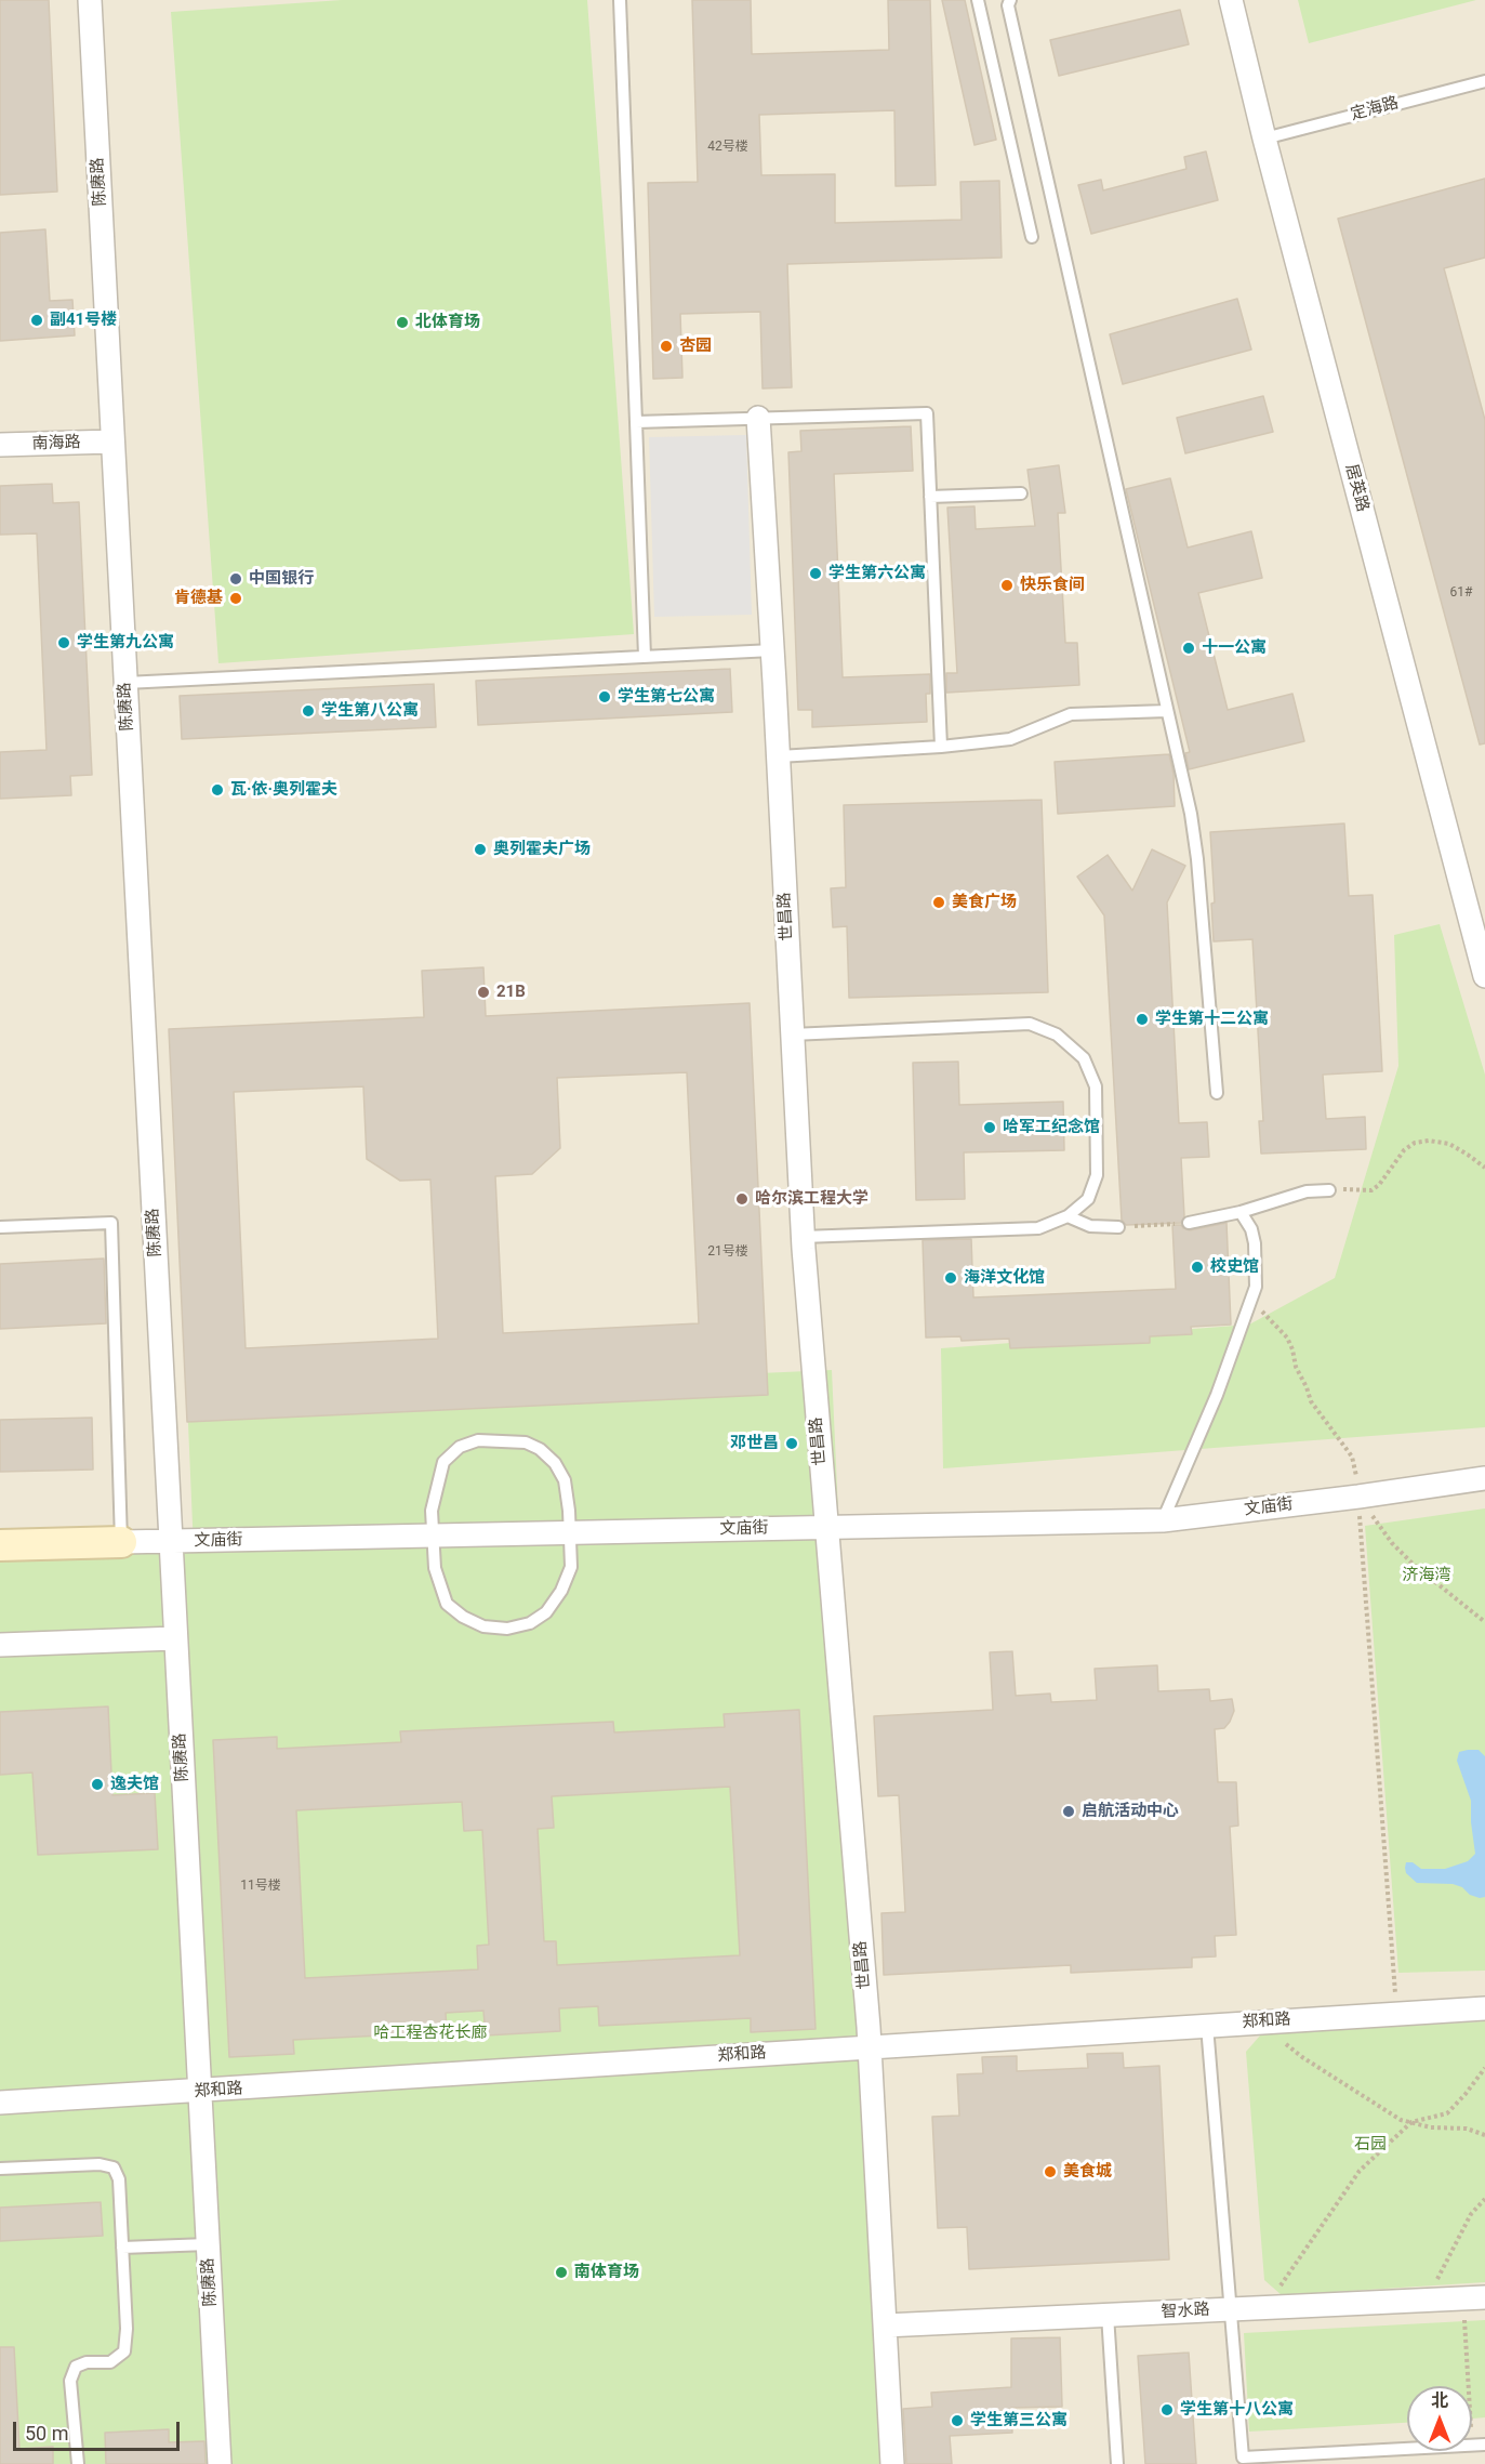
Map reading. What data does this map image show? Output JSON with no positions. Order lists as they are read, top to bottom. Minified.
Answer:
{"streets":{"main road":["文庙街"],"street":["陈赓路","南海路","居英路","世昌路","郑和路","智水路"],"lane":["定海路"]},"crossings":[["定海路","居英路"],["陈赓路","南海路"],["陈赓路","文庙街"],["陈赓路","郑和路"],["世昌路","文庙街"],["世昌路","郑和路"],["世昌路","智水路"]],"parks":["济海湾","哈工程杏花长廊","石园"],"places":["副41号楼","北体育场","杏园","学生第六公寓","中国银行","快乐食间","肯德基","学生第九公寓","十一公寓","学生第七公寓","学生第八公寓","瓦·依·奥列霍夫","奥列霍夫广场","美食广场","21B","学生第十二公寓","哈军工纪念馆","哈尔滨工程大学","校史馆","海洋文化馆","邓世昌","逸夫馆","启航活动中心","美食城","南体育场","学生第十八公寓","学生第三公寓"],"house_numbers":["42号楼","61#","21号楼","11号楼"],"scale_bar":"50 m","north":"top"}
